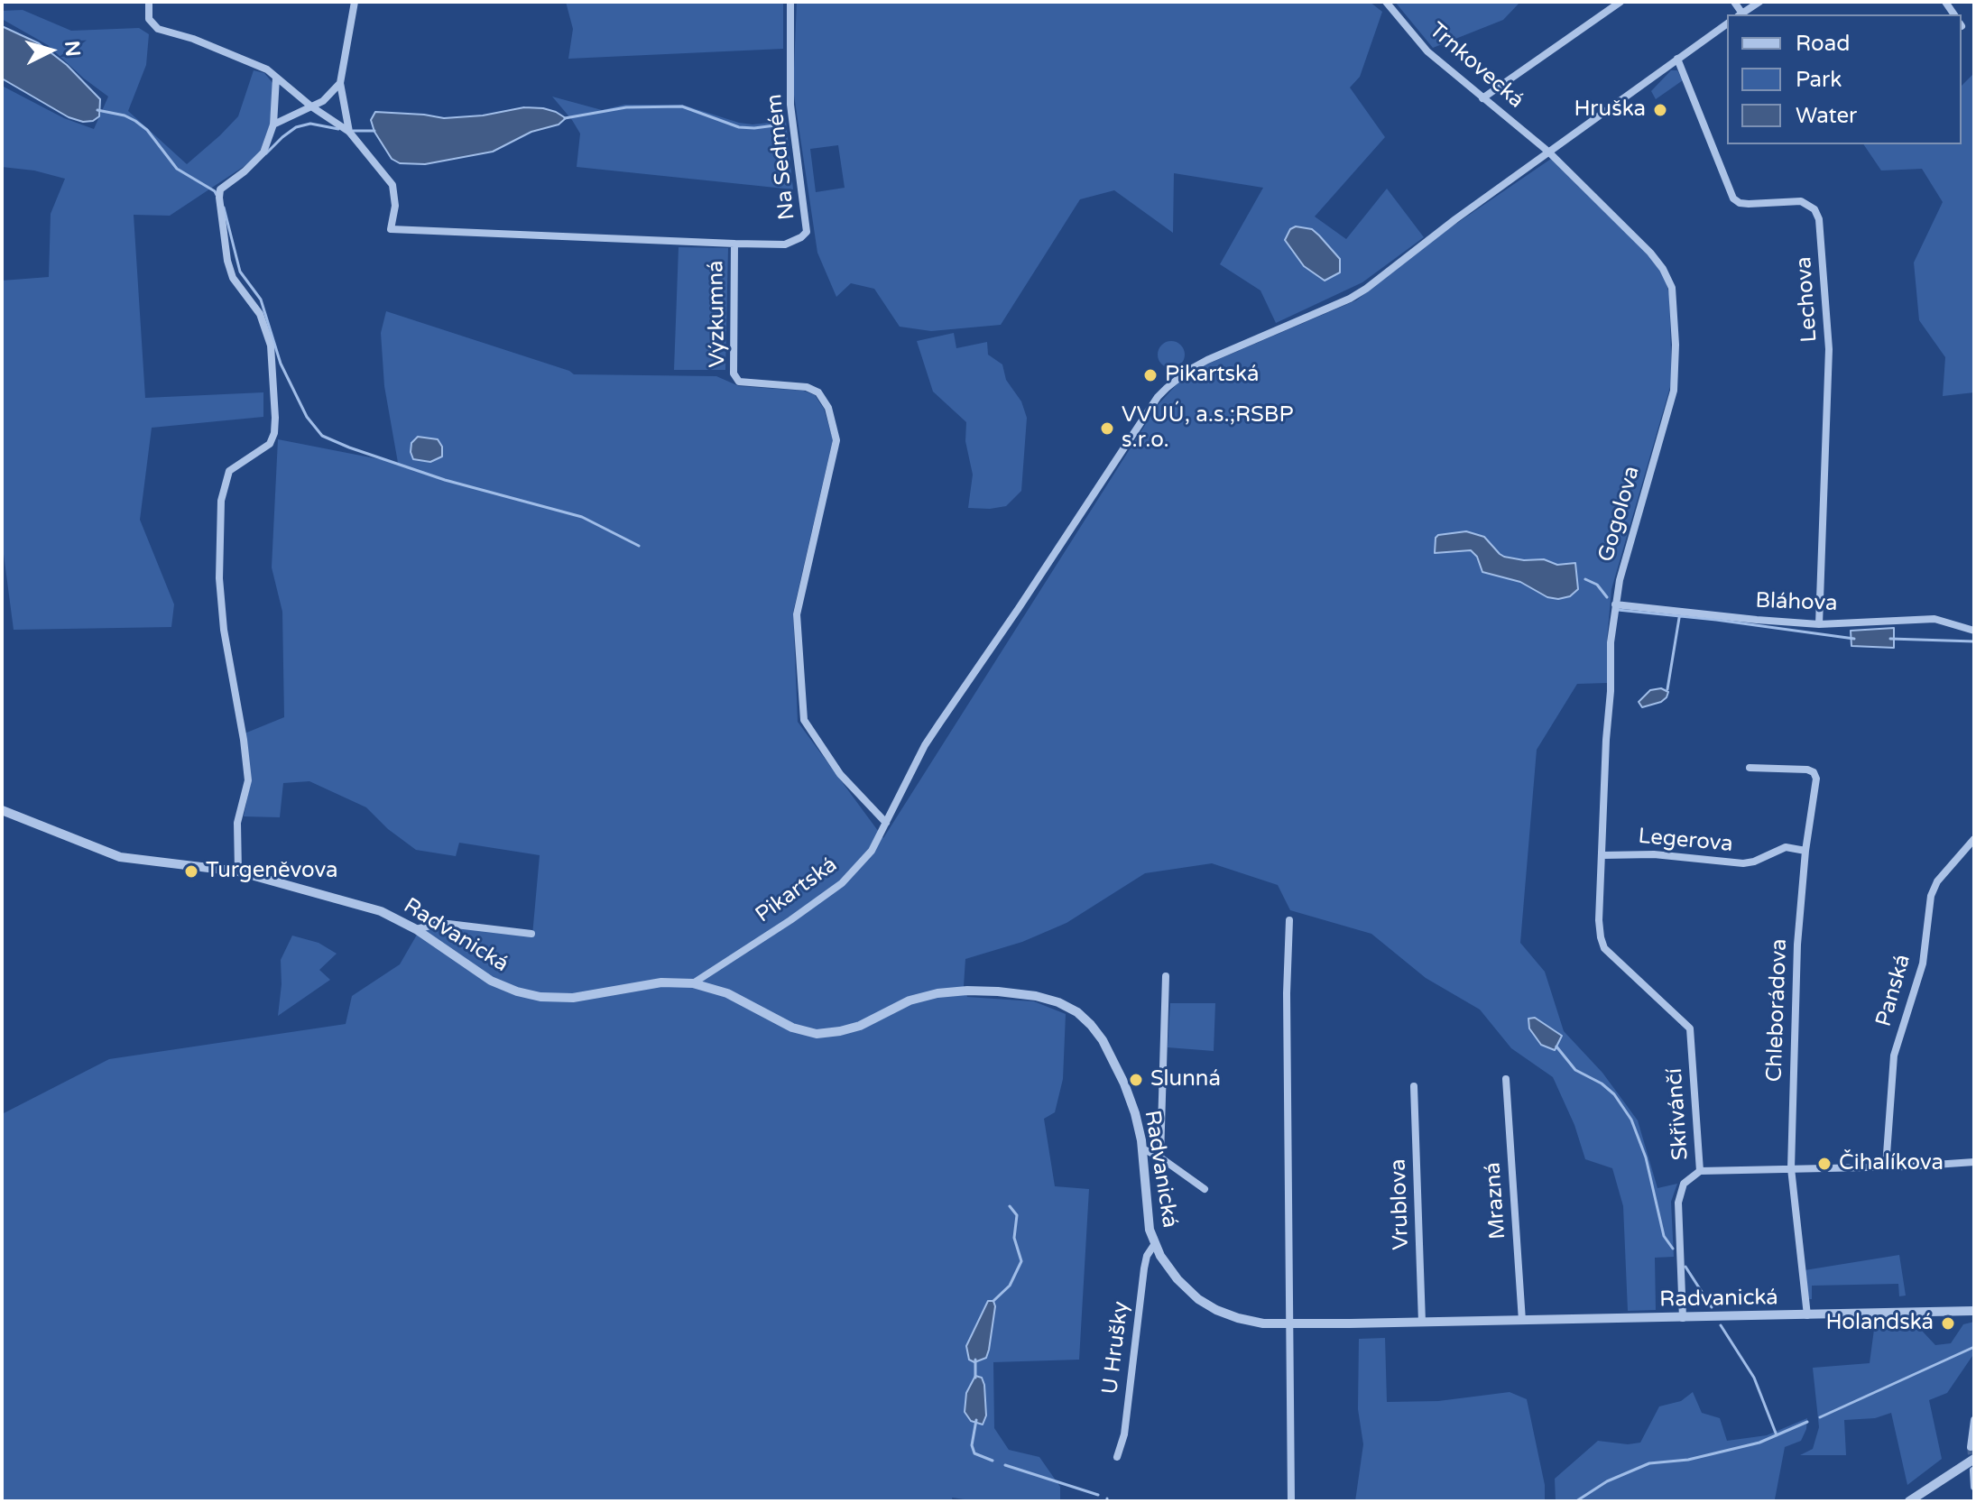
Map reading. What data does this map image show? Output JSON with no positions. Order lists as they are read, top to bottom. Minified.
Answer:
{"streets":{"street":["Trnkovecká","Na Sedmém","Lechova","Výzkumná","Gogolova","Bláhova","Legerova","Pikartská","Radvanická","Panská","Chleborádova","Skřivánčí","Mrazná","Vrublova","U Hrušky"]},"crossings":[["Trnkovecká","Gogolova"],["Trnkovecká","Pikartská"],["Na Sedmém","Výzkumná"],["Lechova","Bláhova"],["Lechova","Pikartská"],["Výzkumná","Pikartská"],["Gogolova","Bláhova"],["Gogolova","Legerova"],["Gogolova","Pikartská"],["Gogolova","Skřivánčí"],["Legerova","Chleborádova"],["Pikartská","Radvanická"],["Radvanická","Chleborádova"],["Radvanická","Skřivánčí"],["Radvanická","Mrazná"],["Radvanická","Vrublova"],["Radvanická","U Hrušky"]],"places":["Hruška","Pikartská","VVUÚ, a.s.;RSBP s.r.o.","Turgeněvova","Slunná","Čihalíkova","Holandská"],"legend":["Road","Park","Water"],"north":"right"}
